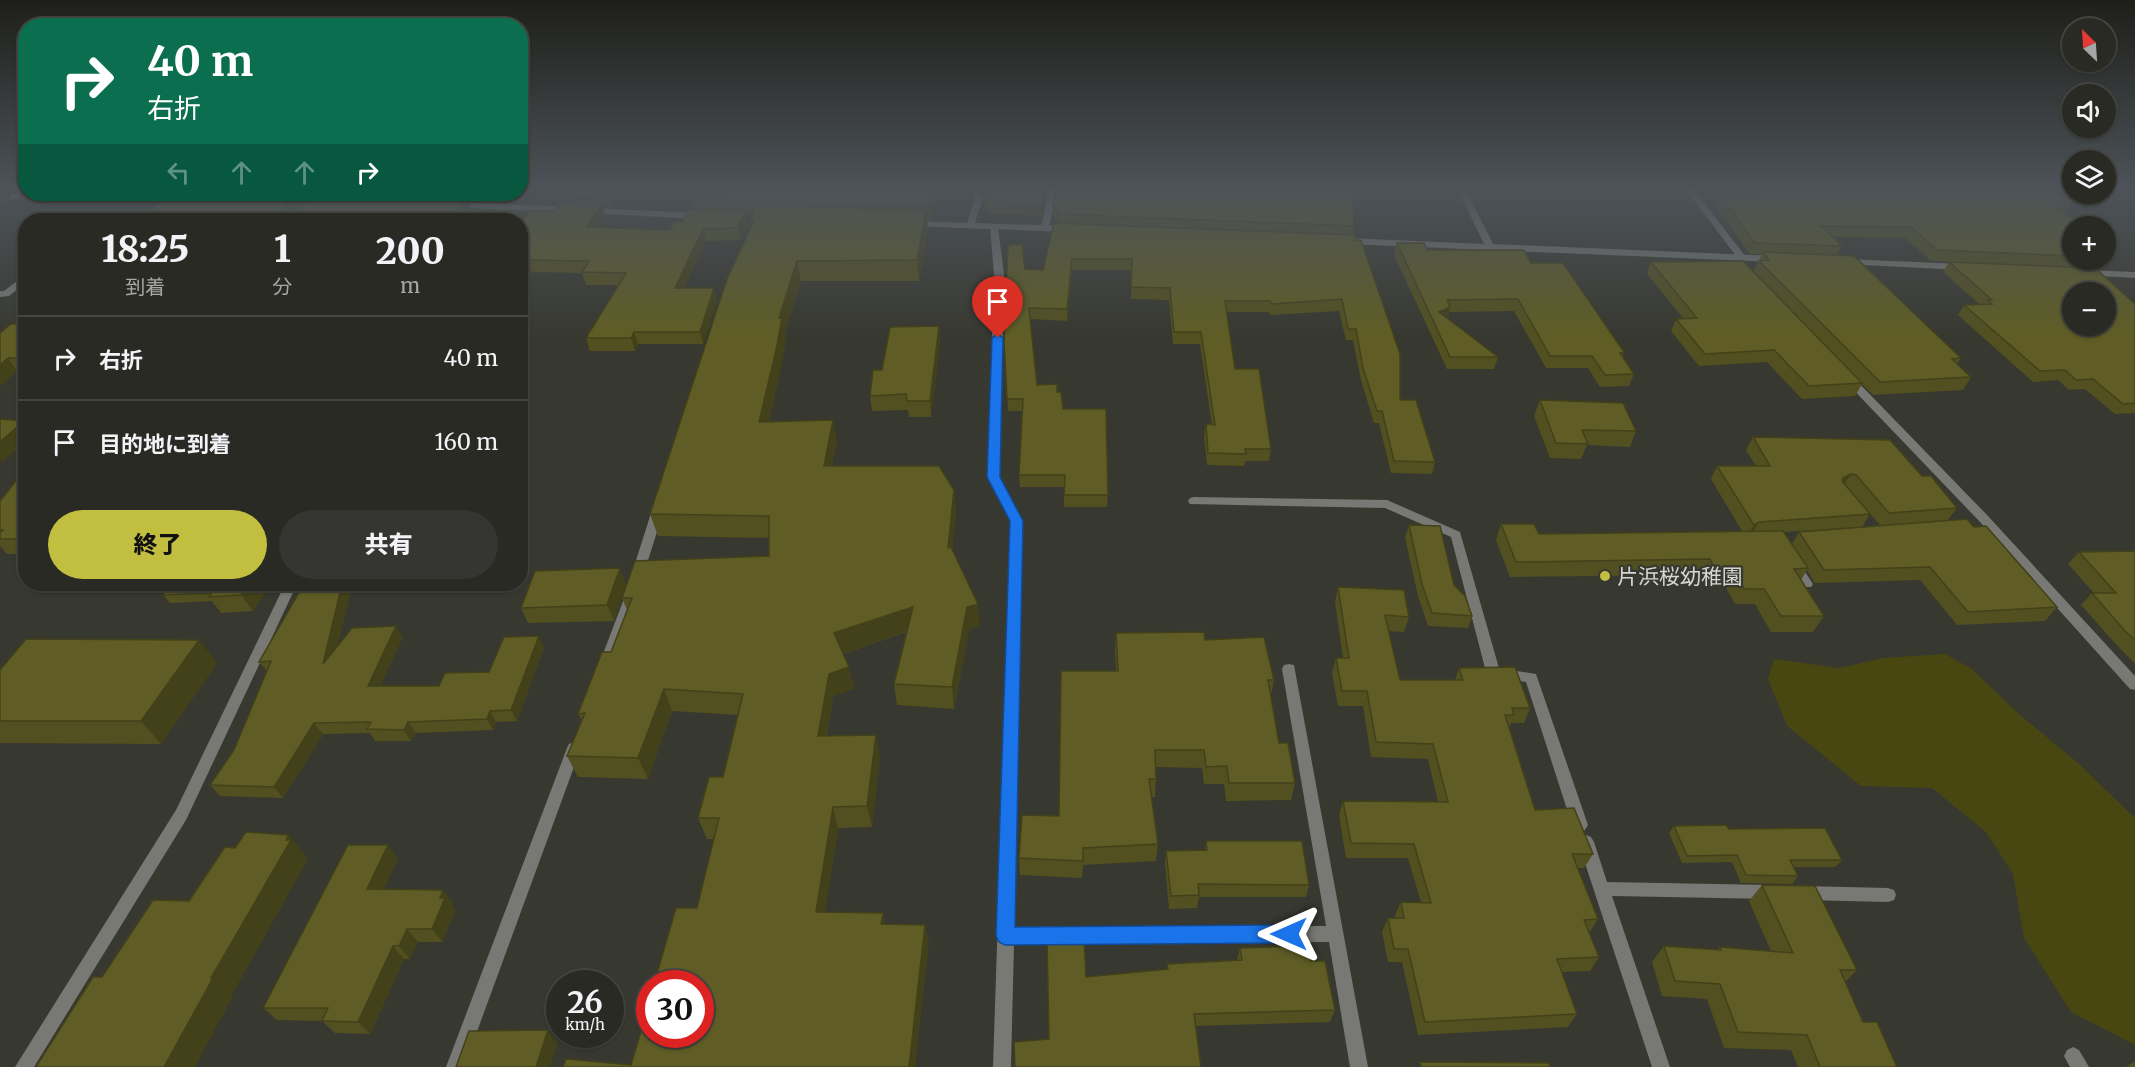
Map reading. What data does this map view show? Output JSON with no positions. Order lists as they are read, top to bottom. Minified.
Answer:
{"places":["片浜桜幼稚園"],"north":"top left","page":{"map_buttons":["+","−"],"turn":["40 m","右折"],"eta":["18:25","到着","1","分","200","m"],"list":[{"name":"右折","value":"40 m"},{"name":"目的地に到着","value":"160 m"}],"buttons":["終了","共有"],"speed":"26 km/h","limit":"30"}}
